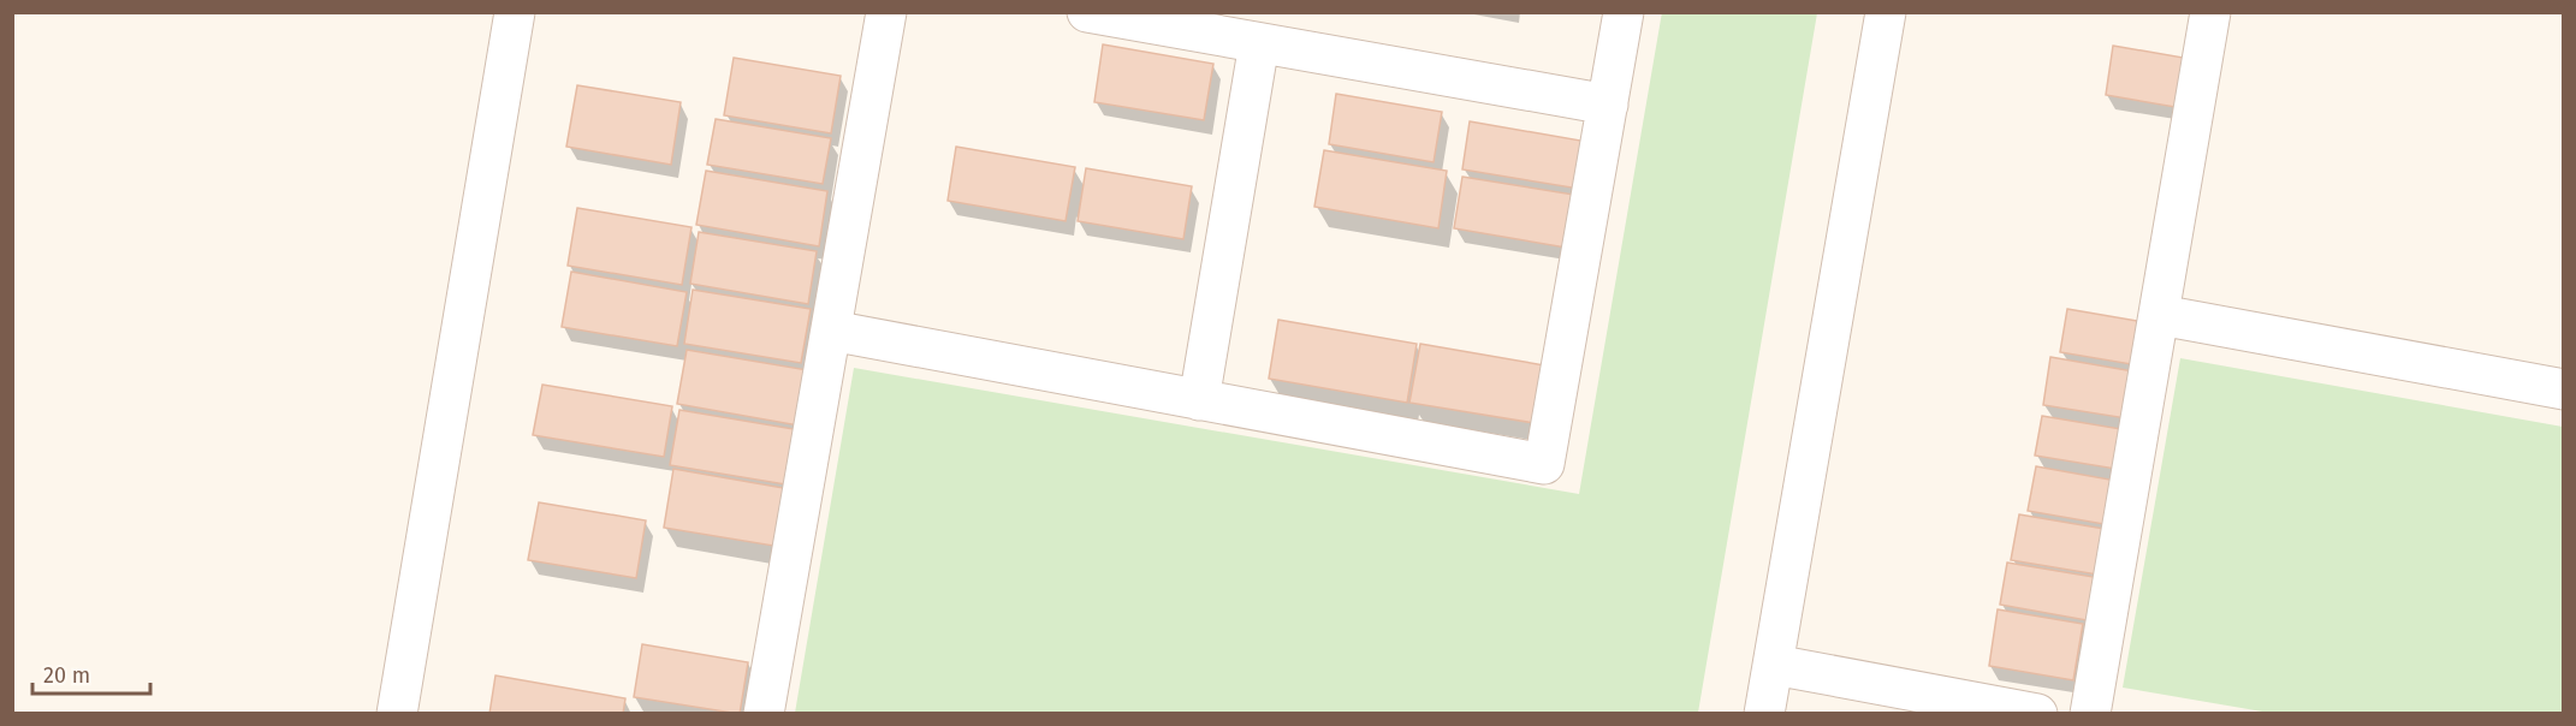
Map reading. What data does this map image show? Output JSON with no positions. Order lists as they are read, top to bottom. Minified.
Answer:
{"scale_bar":"20 m"}
